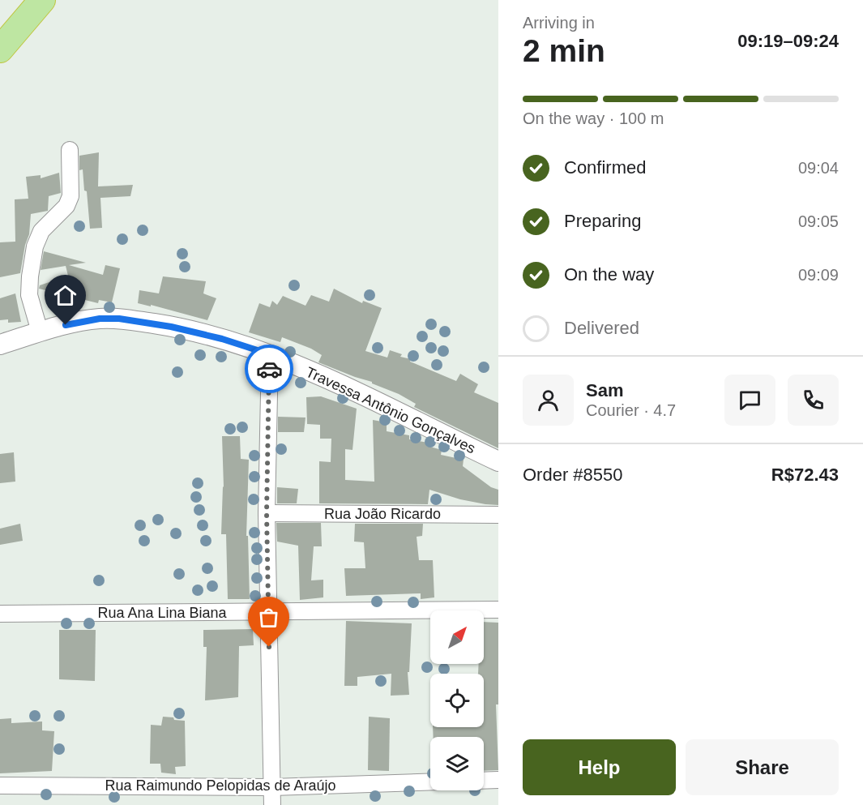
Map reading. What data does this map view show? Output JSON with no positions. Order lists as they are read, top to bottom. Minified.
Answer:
{"streets":{"street":["Travessa Antônio Gonçalves","Rua João Ricardo","Rua Ana Lina Biana","Rua Raimundo Pelopidas de Araújo"]},"north":"top right","page":{"heading":["2 min","Arriving in","09:19–09:24"],"panel":["Sam","Courier · 4.7","Order #8550","R$72.43"],"bar":"On the way · 100 m","list":[["Confirmed","09:04"],["Preparing","09:05"],["On the way","09:09"],"Delivered"],"buttons":["Help","Share"]}}
